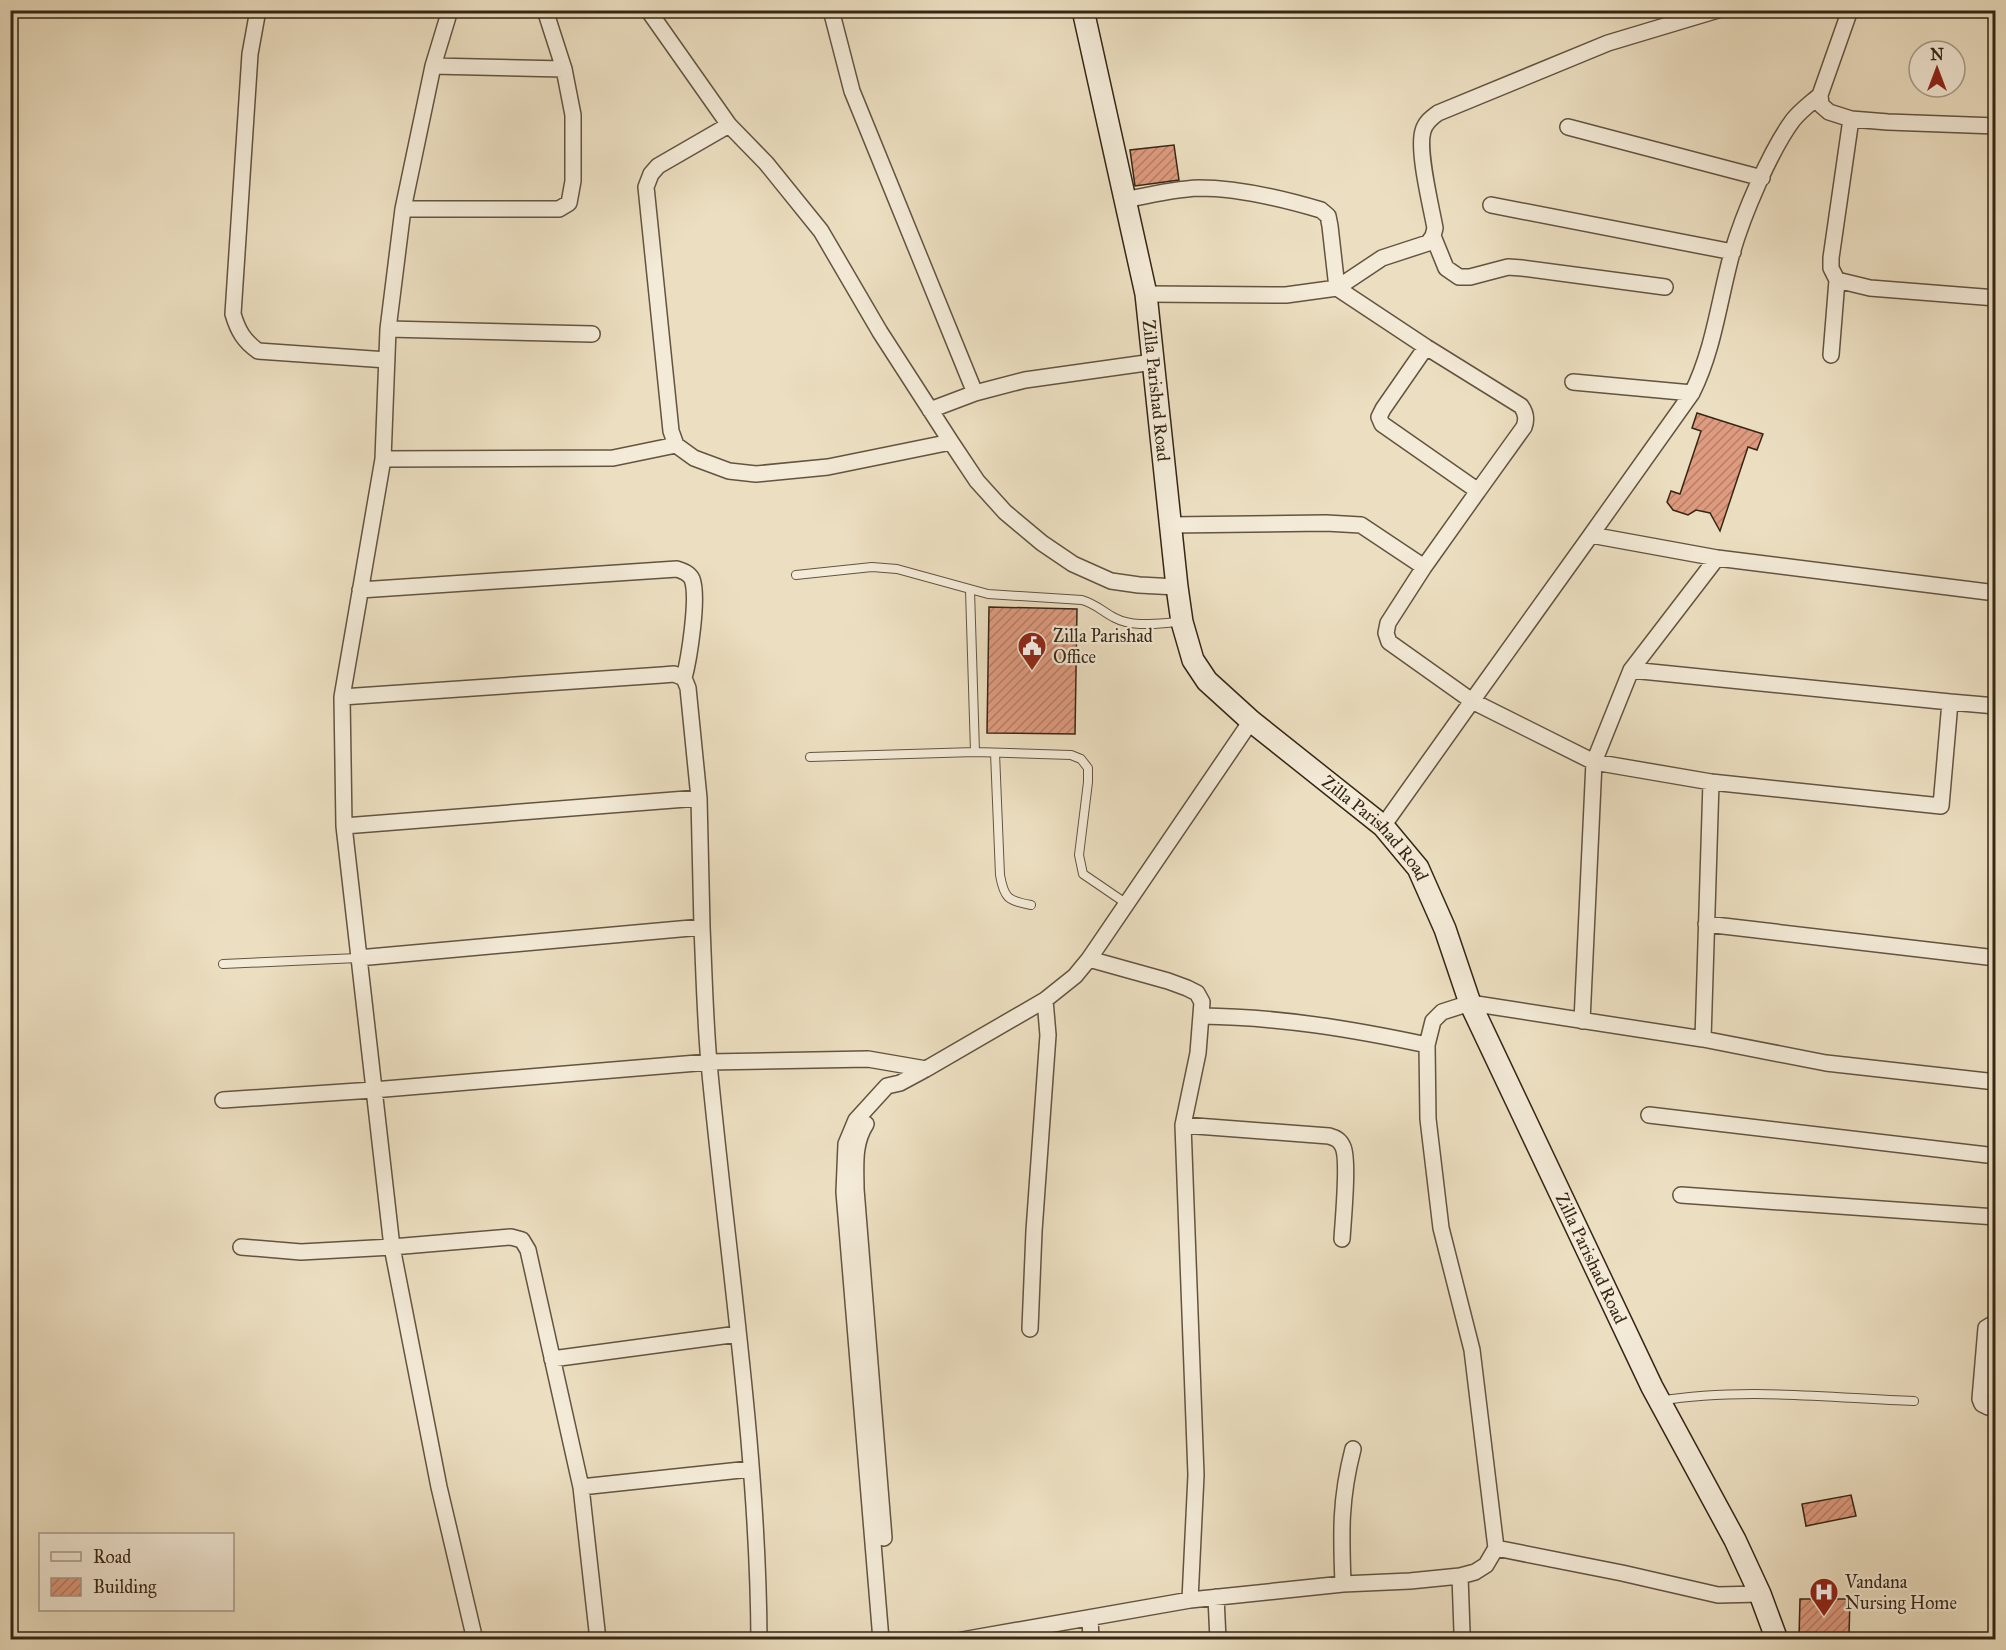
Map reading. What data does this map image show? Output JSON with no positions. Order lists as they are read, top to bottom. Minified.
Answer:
{"streets":{"main road":["Zilla Parishad Road"]},"places":{"public building":["Zilla Parishad Office"],"hospital":["Vandana Nursing Home"]},"legend":["Road","Building"],"north":"top"}
